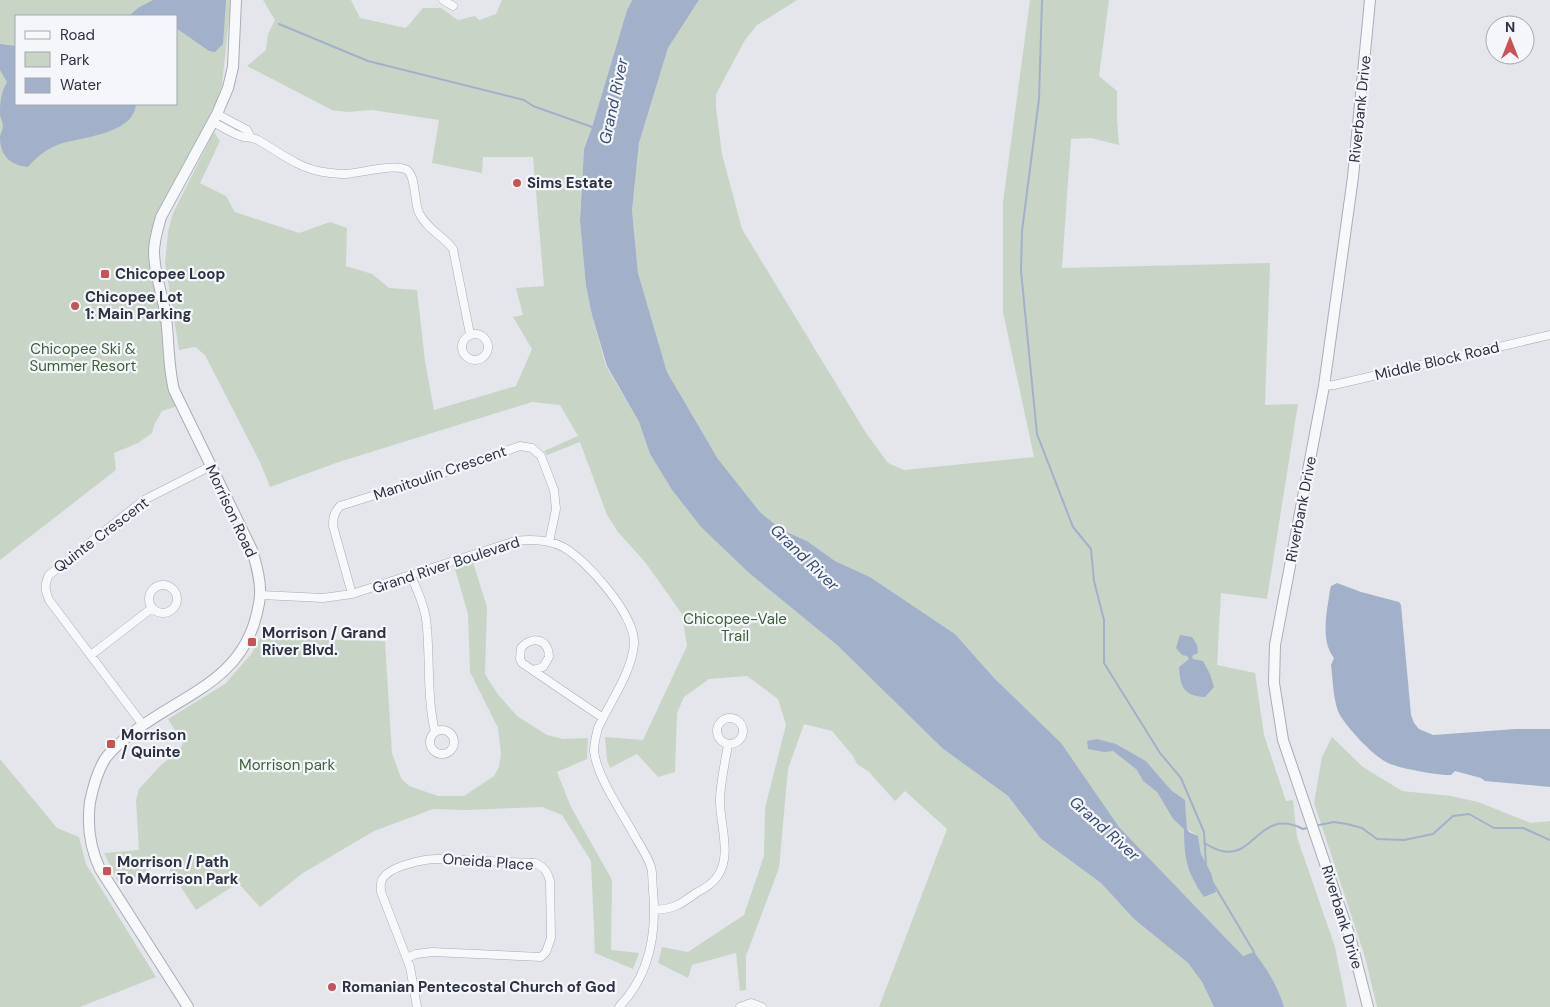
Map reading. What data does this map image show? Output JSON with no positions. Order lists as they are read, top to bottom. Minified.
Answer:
{"streets":{"street":["Riverbank Drive","Middle Block Road","Manitoulin Crescent","Morrison Road","Quinte Crescent","Grand River Boulevard","Oneida Place"]},"crossings":[["Riverbank Drive","Middle Block Road"],["Manitoulin Crescent","Grand River Boulevard"],["Morrison Road","Quinte Crescent"],["Morrison Road","Grand River Boulevard"]],"water":["Grand River"],"parks":["Chicopee Ski & Summer Resort","Chicopee-Vale Trail","Morrison park"],"places":{"other":["Sims Estate","Chicopee Lot 1: Main Parking","Romanian Pentecostal Church of God"],"transit":["Chicopee Loop","Morrison / Grand River Blvd.","Morrison / Quinte","Morrison / Path To Morrison Park"]},"legend":["Road","Park","Water"],"north":"top"}
